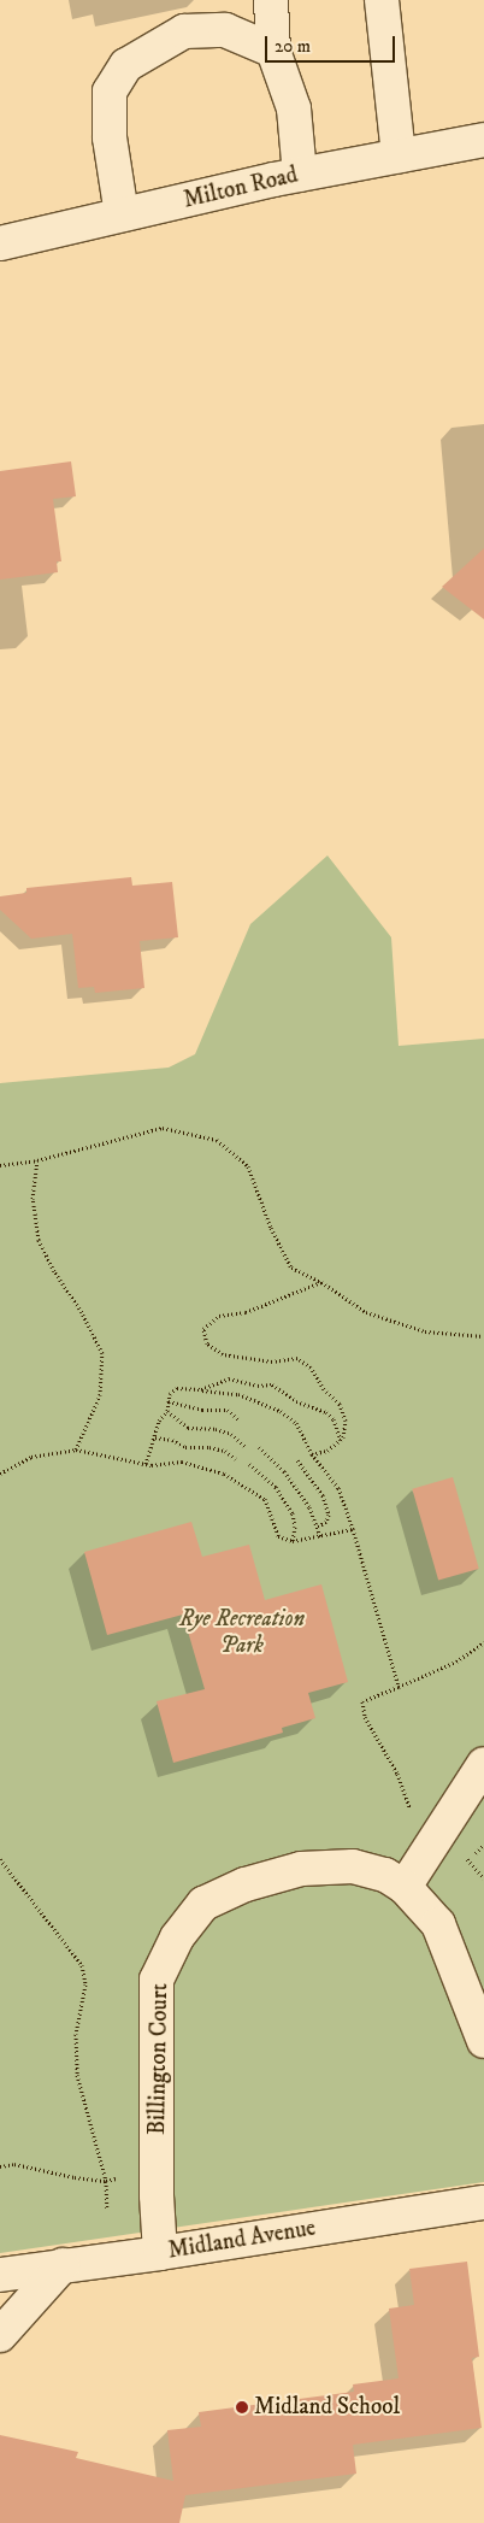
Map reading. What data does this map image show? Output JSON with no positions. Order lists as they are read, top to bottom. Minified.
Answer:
{"streets":{"street":["Milton Road","Billington Court","Midland Avenue"]},"crossings":[["Billington Court","Midland Avenue"]],"parks":["Rye Recreation Park"],"places":["Midland School"],"scale_bar":"20 m"}
